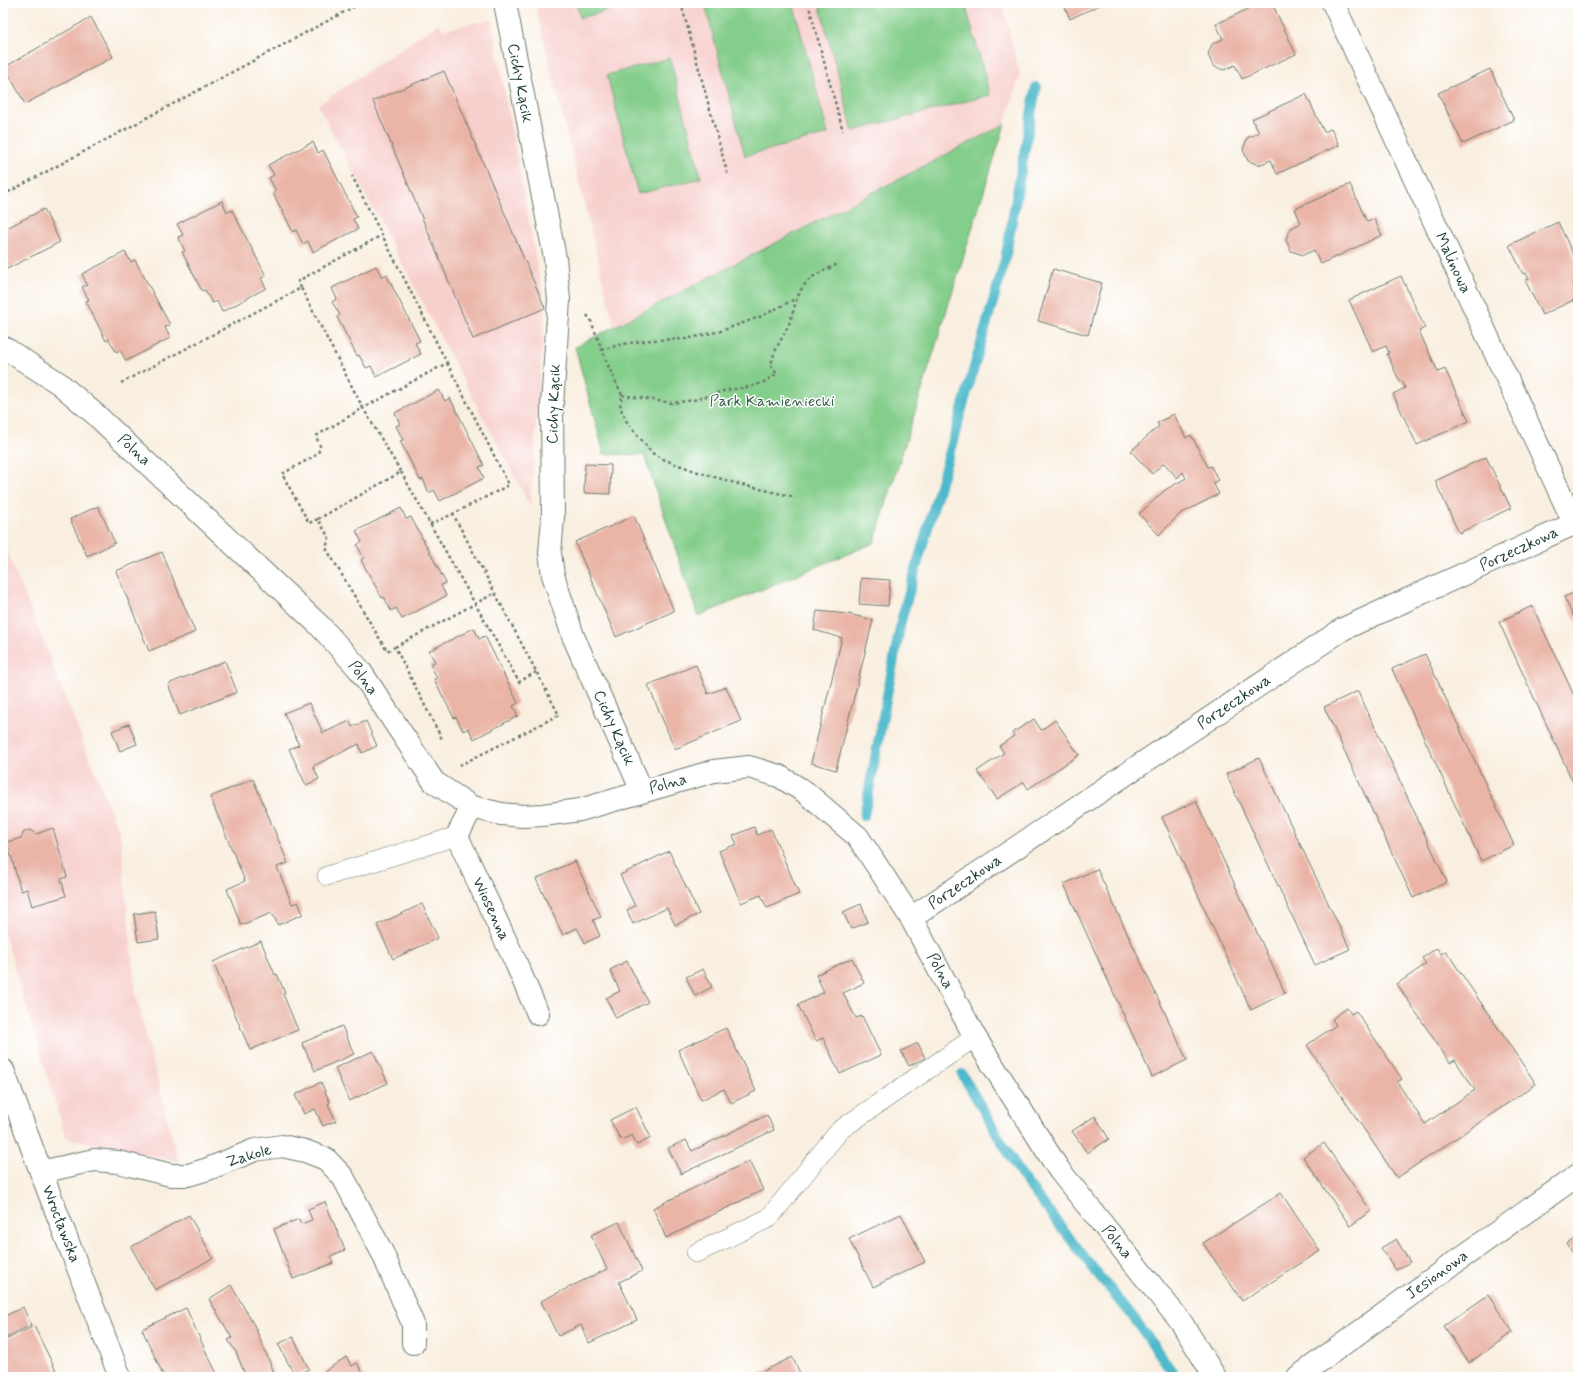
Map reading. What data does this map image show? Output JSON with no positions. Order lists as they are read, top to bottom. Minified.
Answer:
{"streets":{"street":["Cichy Kącik","Malinowa","Polna","Porzeczkowa","Wiosenna","Zakole","Wrocławska","Jesionowa"]},"crossings":[["Cichy Kącik","Polna"],["Malinowa","Porzeczkowa"],["Polna","Porzeczkowa"],["Zakole","Wrocławska"]],"parks":["Park Kamieniecki"]}
